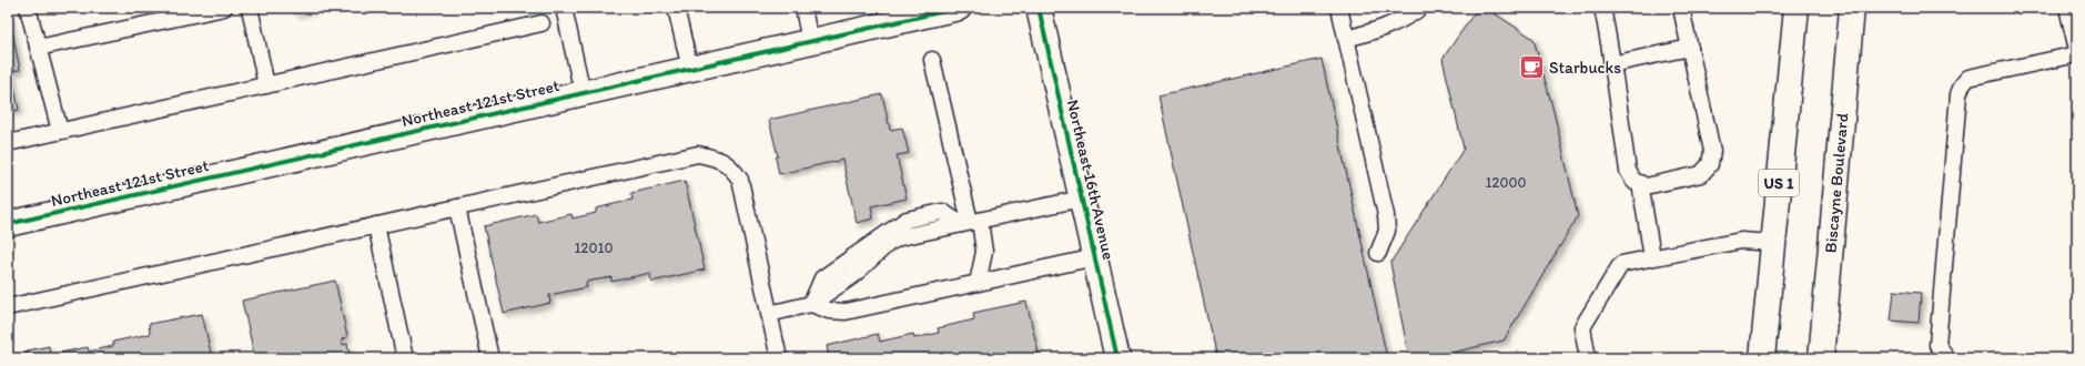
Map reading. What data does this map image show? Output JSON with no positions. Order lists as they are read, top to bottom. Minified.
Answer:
{"streets":{"street":["Northeast 121st Street","Northeast 16th Avenue","US 1","Biscayne Boulevard"]},"places":{"cafe":["Starbucks"]},"house_numbers":["12000","12010"]}
